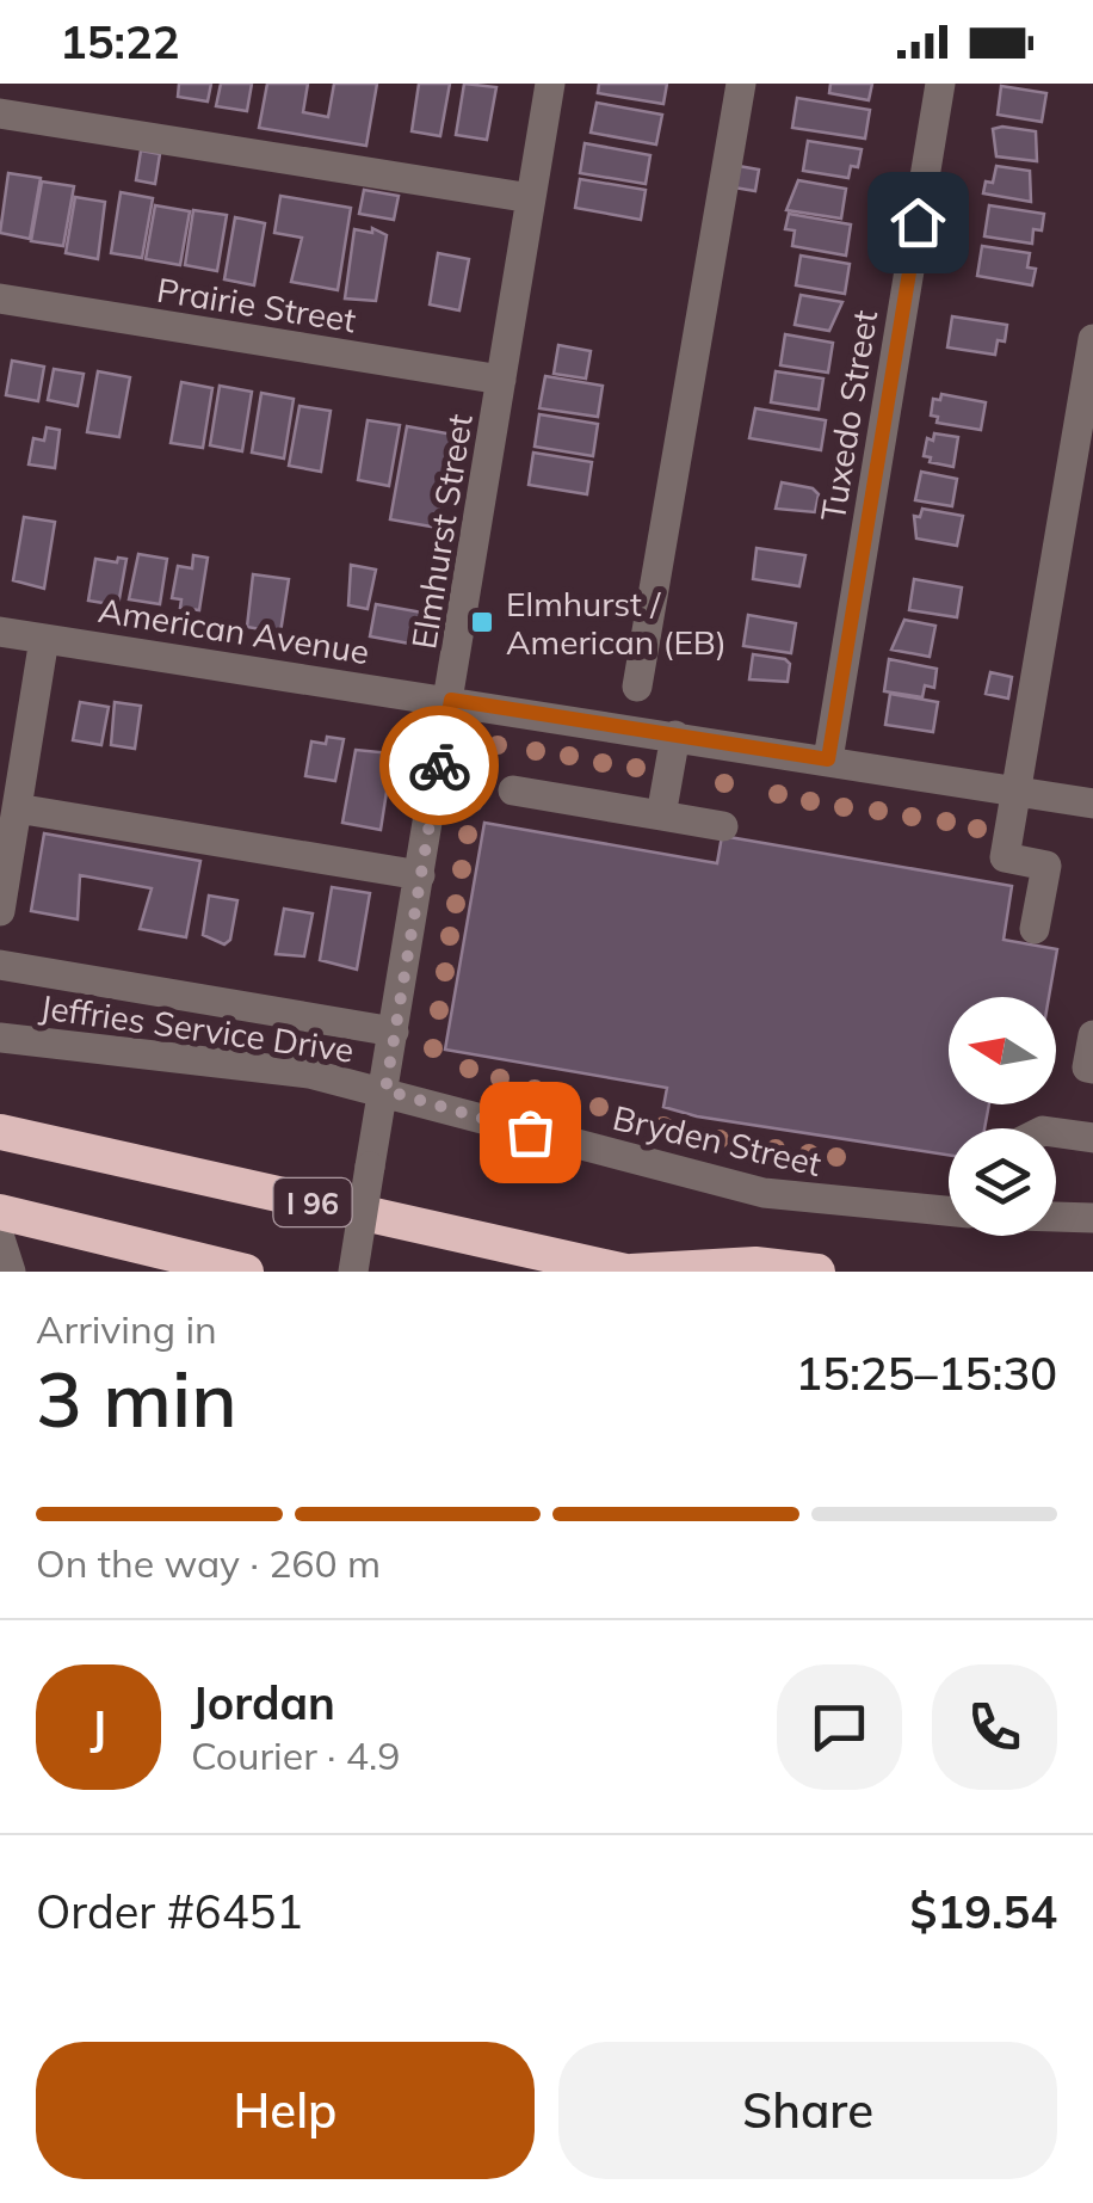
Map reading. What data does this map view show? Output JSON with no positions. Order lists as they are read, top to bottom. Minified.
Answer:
{"streets":{"highway":["I 96"],"street":["Prairie Street","Tuxedo Street","Elmhurst Street","American Avenue","Jeffries Service Drive","Bryden Street"]},"crossings":[["Prairie Street","Elmhurst Street"],["Tuxedo Street","American Avenue"],["Elmhurst Street","American Avenue"],["Elmhurst Street","Jeffries Service Drive"],["Elmhurst Street","Bryden Street"],["Jeffries Service Drive","Bryden Street"]],"places":{"transit":["Elmhurst / American (EB)"]},"north":"left","page":{"status":"15:22","heading":["3 min","Arriving in","15:25–15:30"],"panel":["Jordan","Courier · 4.9","Order #6451","$19.54"],"bar":"On the way · 260 m","round":"J","buttons":["Help","Share"]}}
